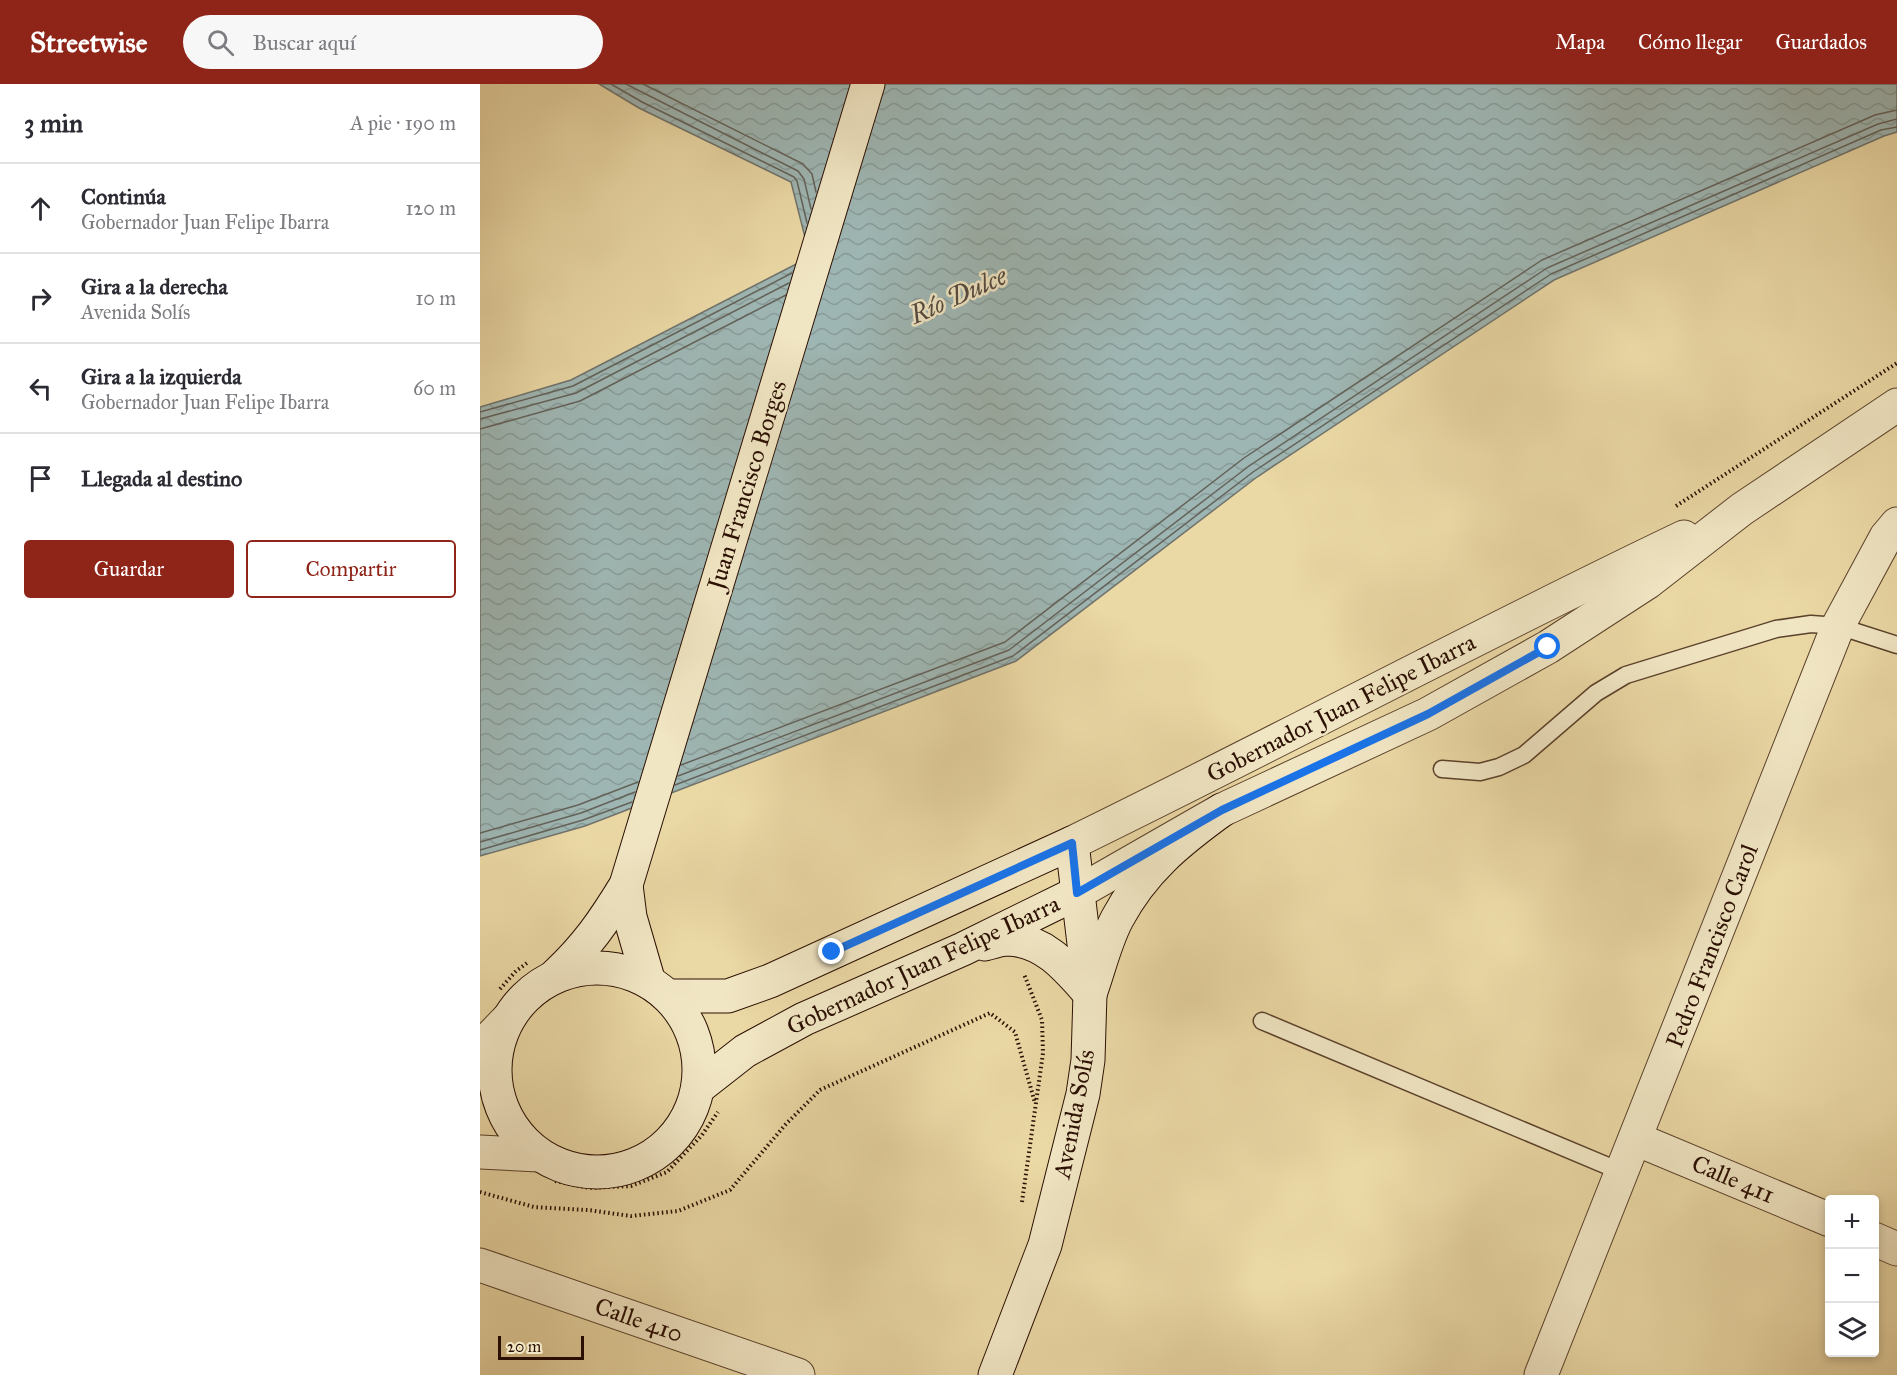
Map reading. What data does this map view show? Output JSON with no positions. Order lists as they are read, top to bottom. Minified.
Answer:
{"streets":{"main road":["Juan Francisco Borges","Gobernador Juan Felipe Ibarra","Pedro Francisco Carol","Avenida Solís","Calle 411","Calle 410"]},"crossings":[["Juan Francisco Borges","Gobernador Juan Felipe Ibarra"],["Gobernador Juan Felipe Ibarra","Avenida Solís"],["Pedro Francisco Carol","Calle 411"]],"water":["Río Dulce"],"scale_bar":"20 m","page":{"header":"Streetwise","search":"Buscar aquí","nav":["Mapa","Cómo llegar","Guardados"],"heading":["3 min","A pie · 190 m"],"list":[["Continúa","Gobernador Juan Felipe Ibarra","120 m"],["Gira a la derecha","Avenida Solís","10 m"],["Gira a la izquierda","Gobernador Juan Felipe Ibarra","60 m"],"Llegada al destino"],"buttons":["Guardar","Compartir"],"map_buttons":["+","−"],"scale":"20 m"}}
